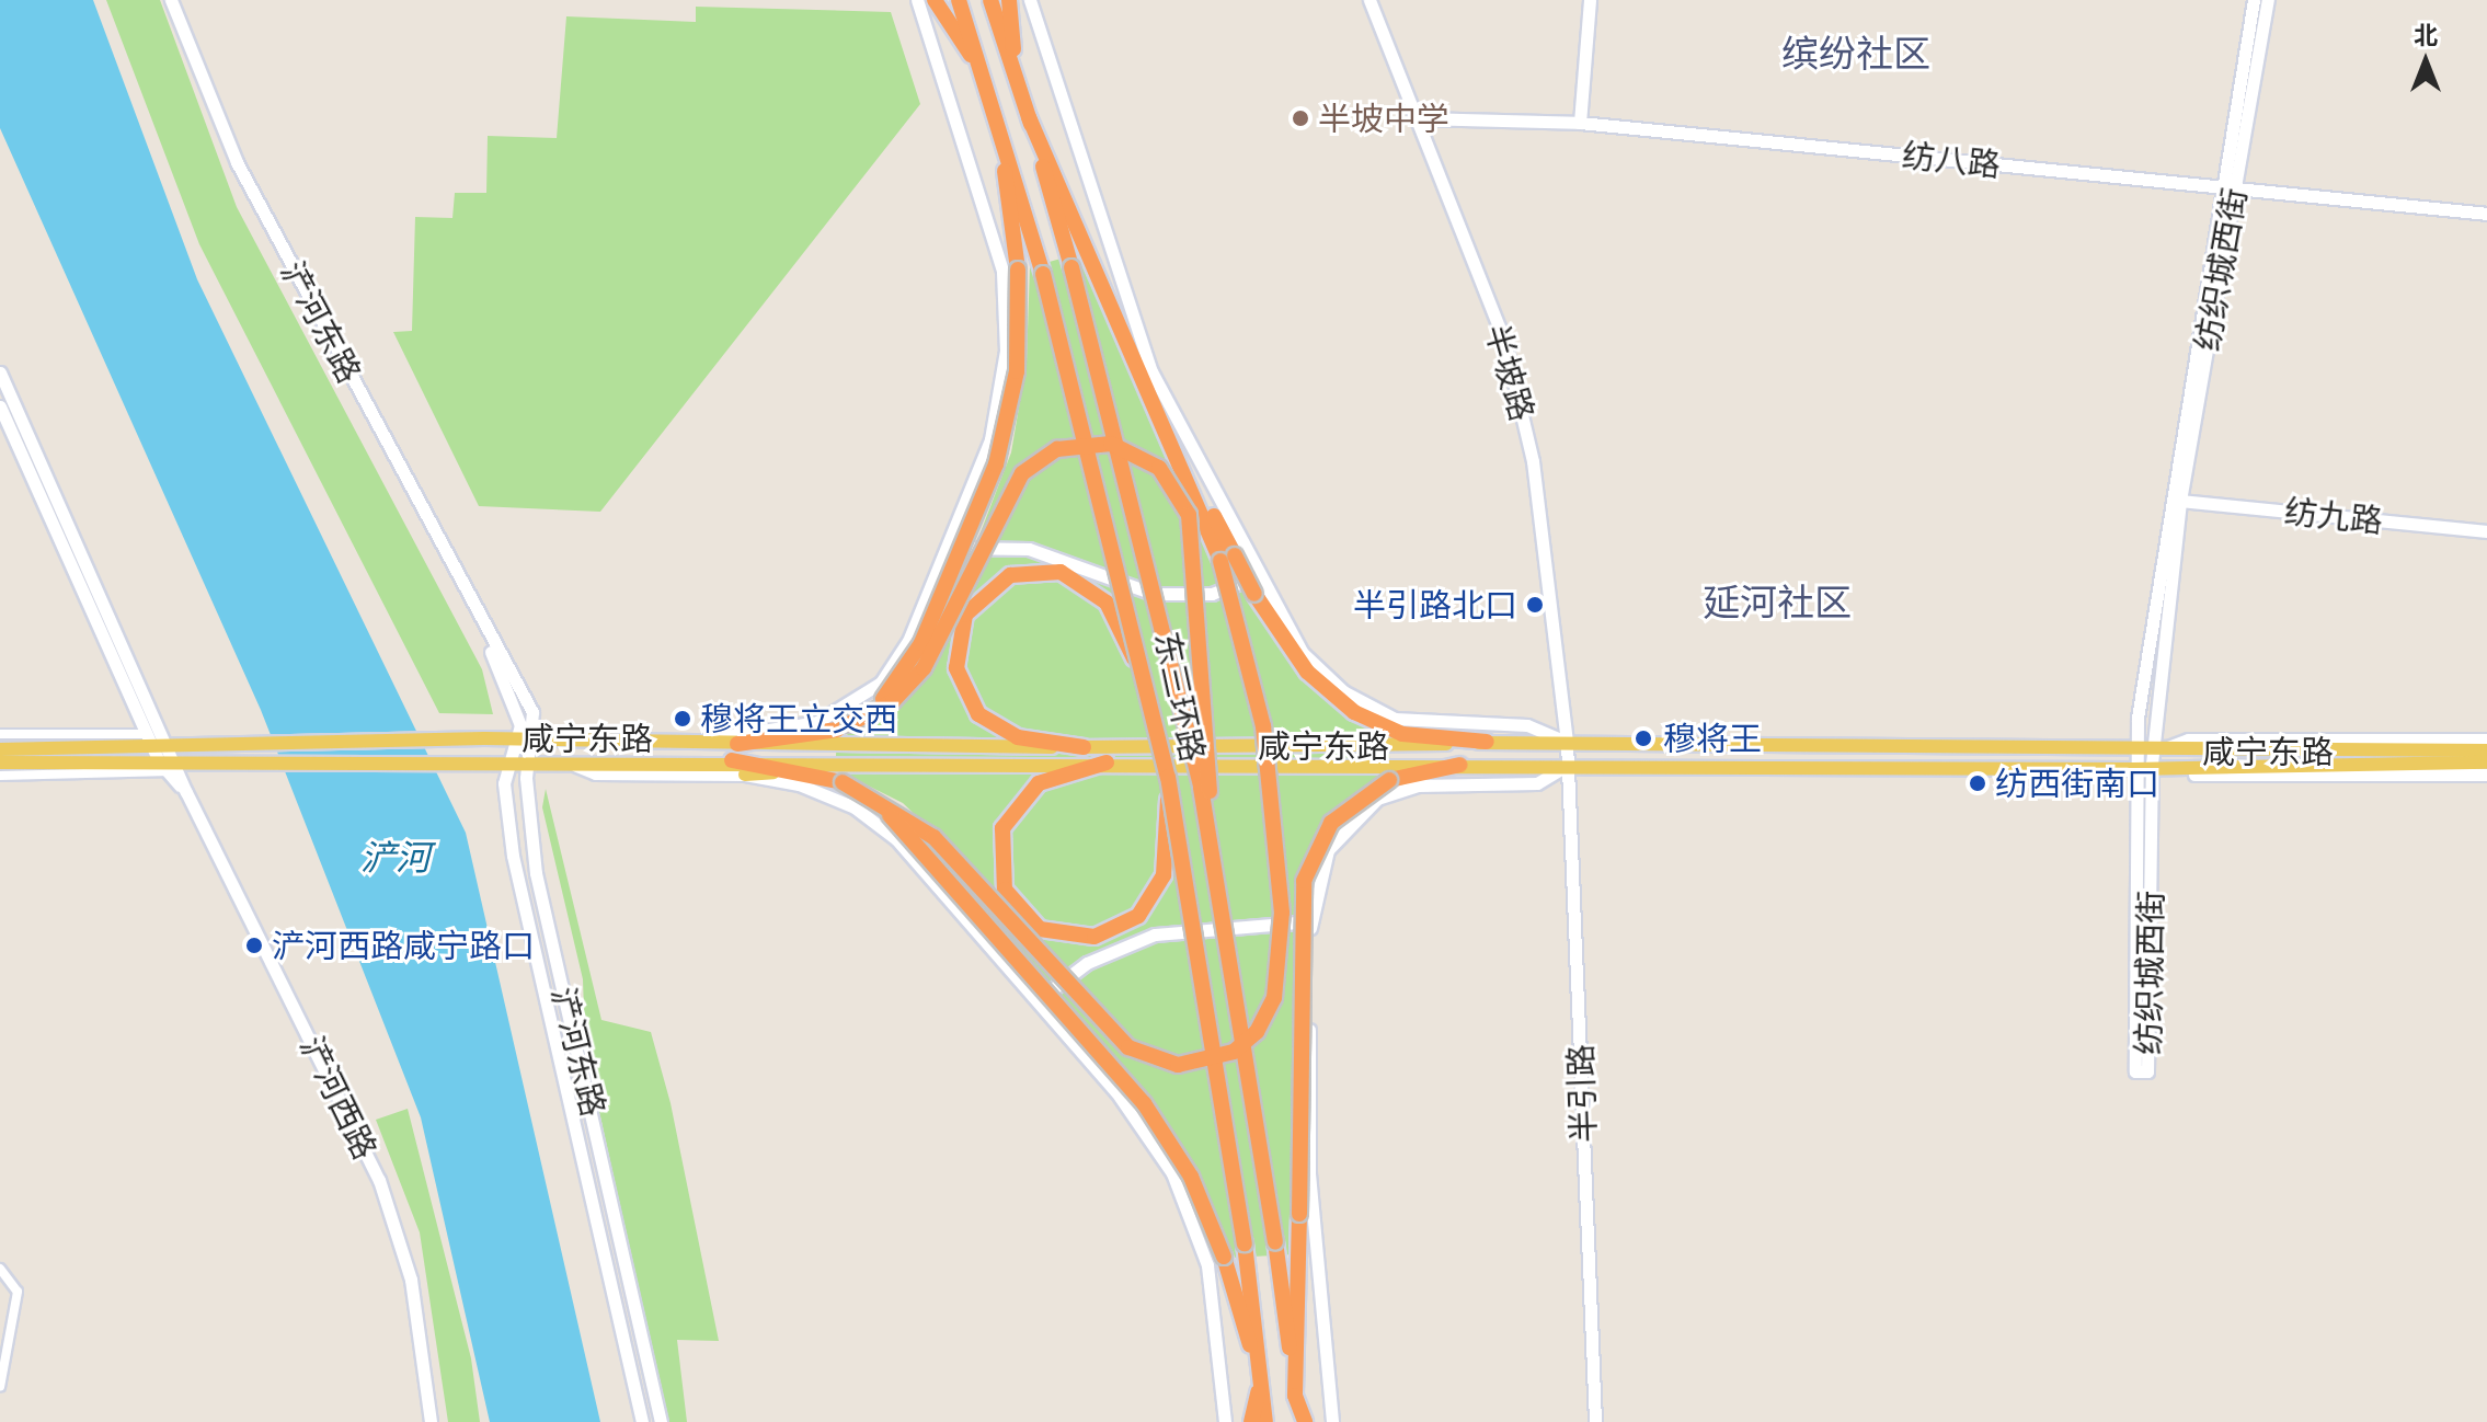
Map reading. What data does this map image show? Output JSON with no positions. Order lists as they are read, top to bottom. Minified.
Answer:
{"streets":{"highway":["东三环路"],"main road":["咸宁东路"],"street":["纺八路","纺织城西街","浐河东路","半坡路","纺九路","半引路","浐河西路"]},"crossings":[["纺八路","纺织城西街"],["纺八路","半坡路"],["纺织城西街","纺九路"],["纺织城西街","咸宁东路"],["浐河东路","咸宁东路"],["半坡路","咸宁东路"],["半坡路","半引路"],["咸宁东路","半引路"],["咸宁东路","浐河西路"]],"districts":["缤纷社区","延河社区"],"water":["浐河"],"places":["半坡中学","半引路北口","穆将王立交西","穆将王","纺西街南口","浐河西路咸宁路口"],"north":"top"}
